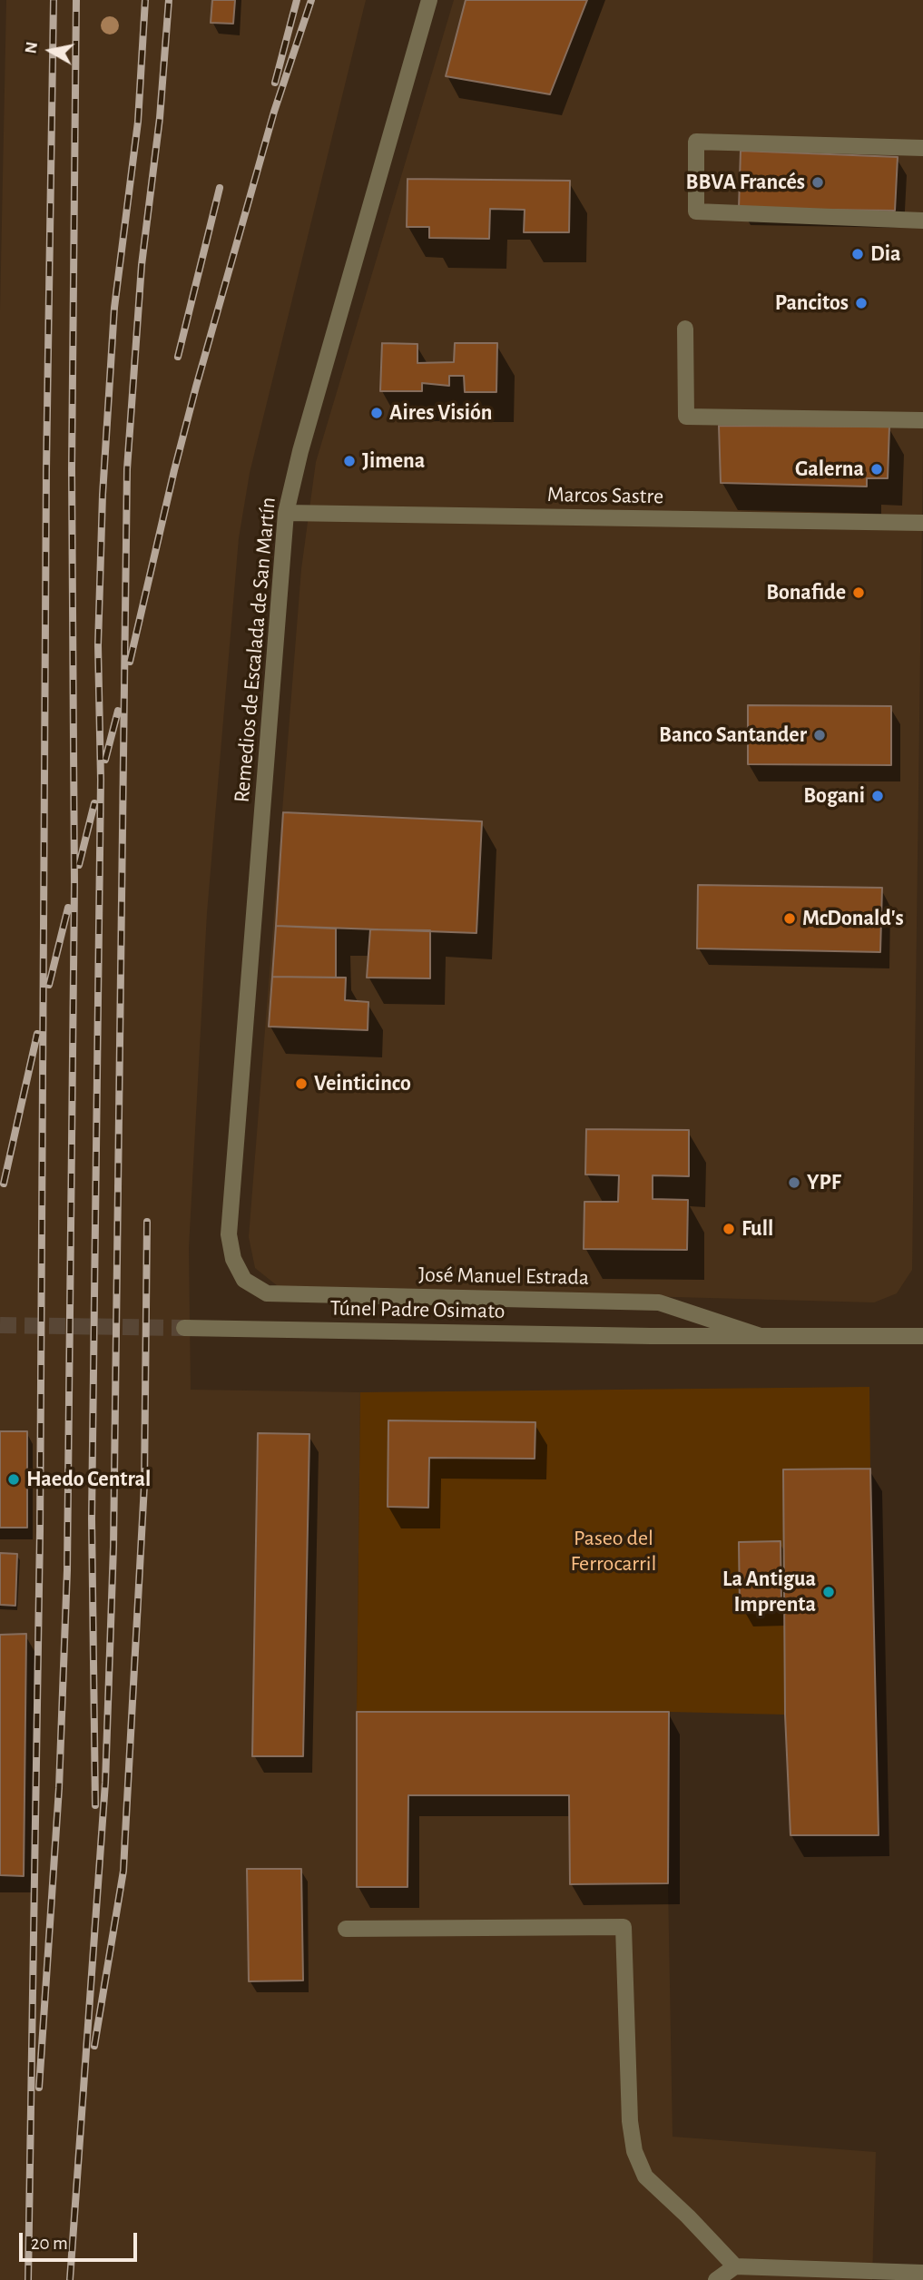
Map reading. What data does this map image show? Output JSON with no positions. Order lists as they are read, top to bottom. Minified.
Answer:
{"streets":{"street":["Marcos Sastre","Remedios de Escalada de San Martín","José Manuel Estrada","Túnel Padre Osimato"]},"crossings":[["Marcos Sastre","Remedios de Escalada de San Martín"],["Remedios de Escalada de San Martín","José Manuel Estrada"],["José Manuel Estrada","Túnel Padre Osimato"]],"parks":["Paseo del Ferrocarril"],"places":["BBVA Francés","Dia","Pancitos","Aires Visión","Jimena","Galerna","Bonafide","Banco Santander","Bogani","McDonald's","Veinticinco","YPF","Full","Haedo Central","La Antigua Imprenta"],"scale_bar":"20 m","north":"left"}
